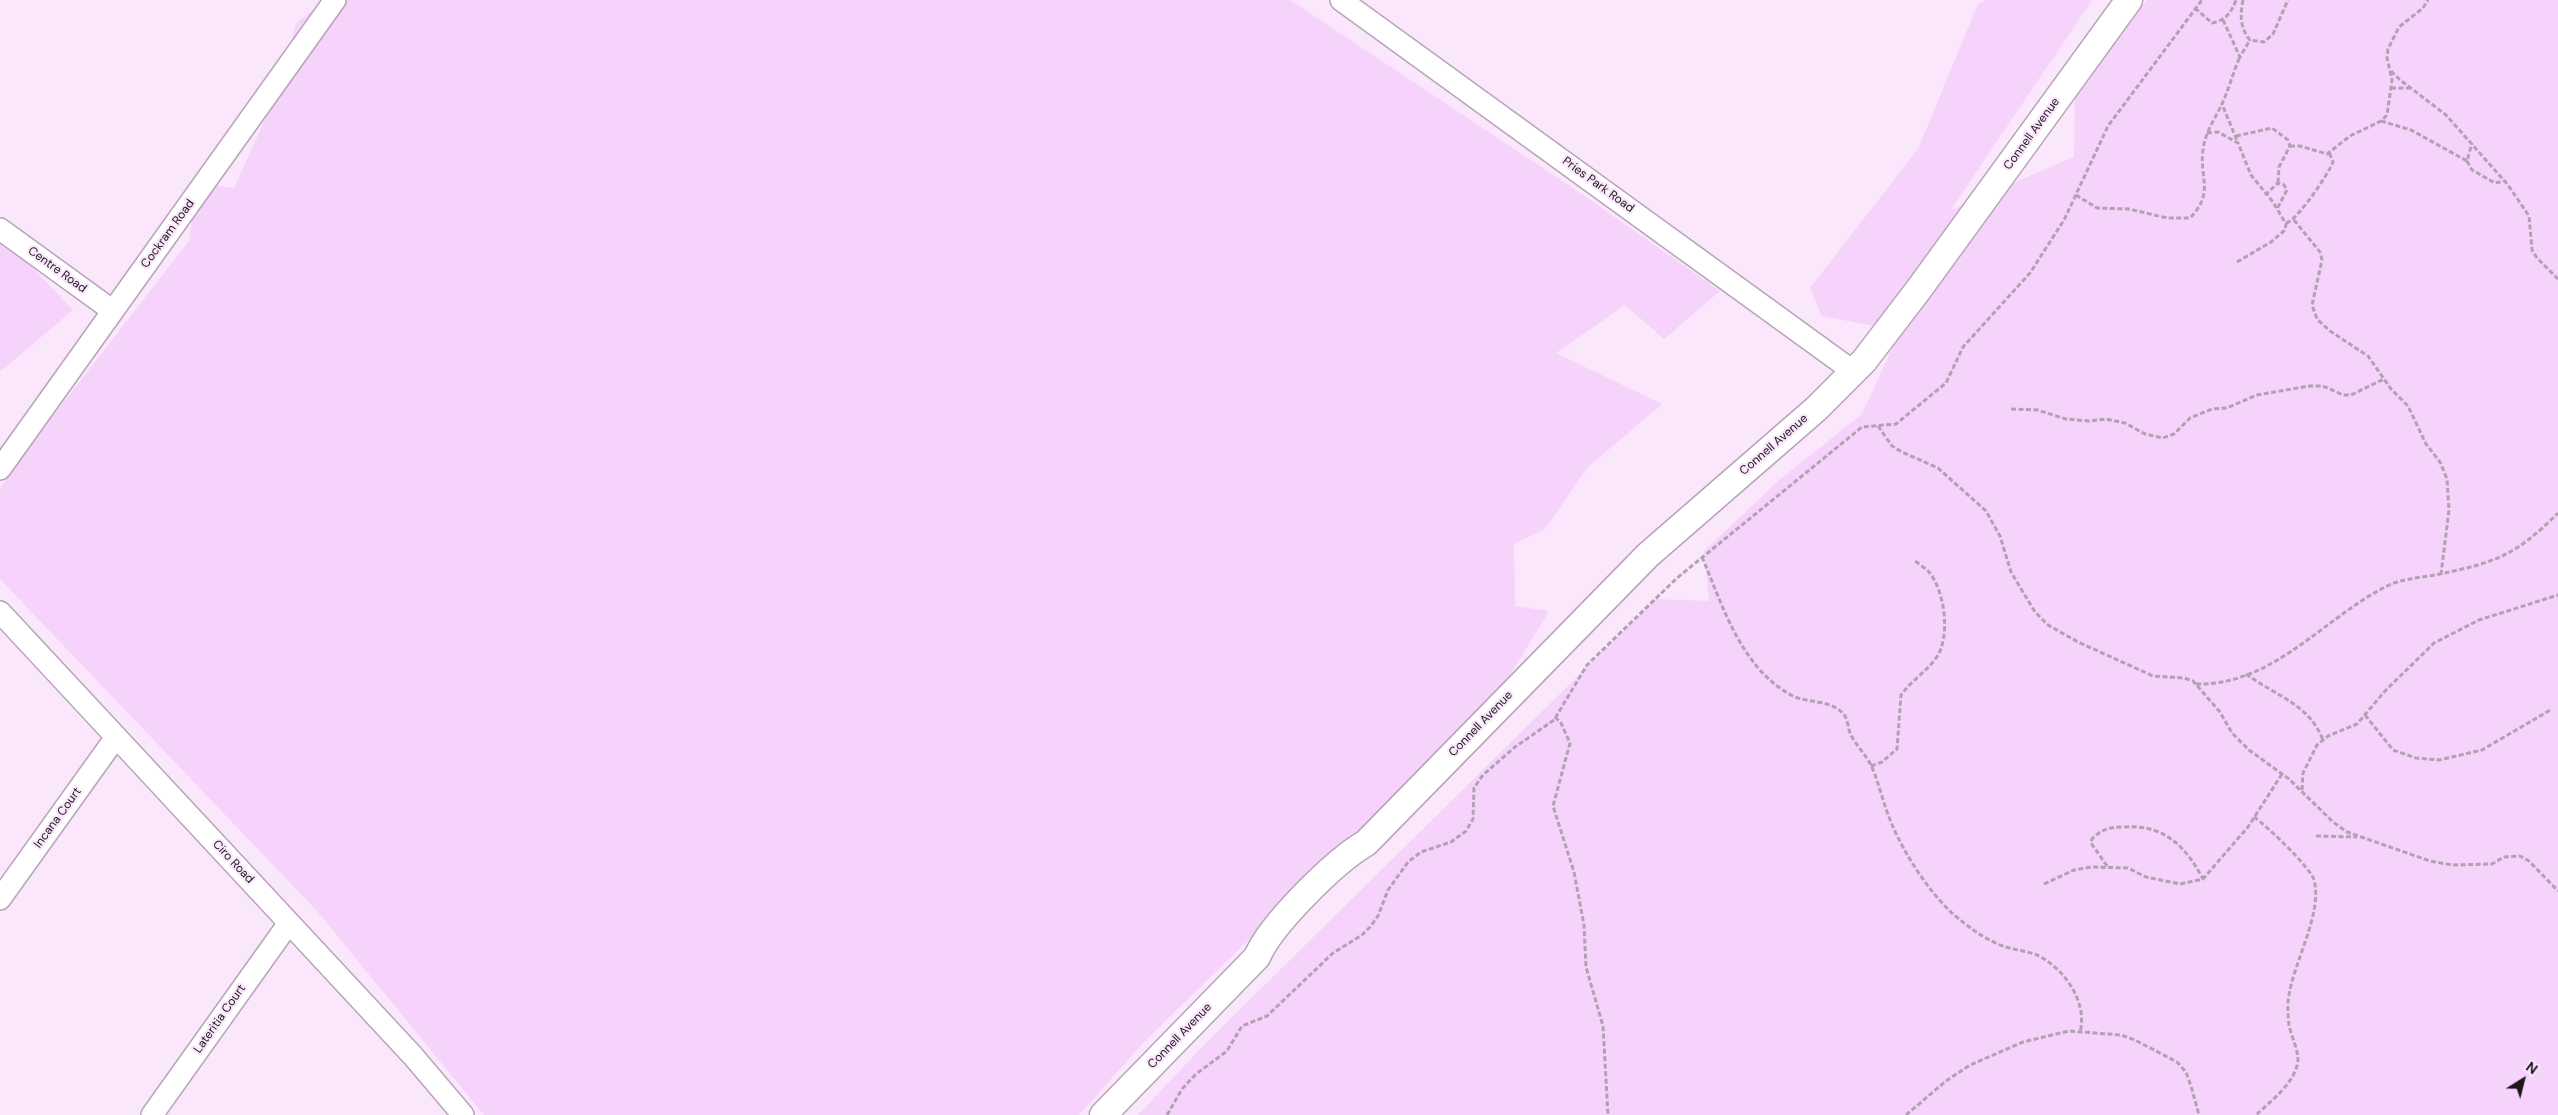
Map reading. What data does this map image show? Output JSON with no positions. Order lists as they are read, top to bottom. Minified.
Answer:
{"streets":{"street":["Connell Avenue","Pries Park Road","Cockram Road","Centre Road","Incana Court","Ciro Road","Lateritia Court"]},"crossings":[["Connell Avenue","Pries Park Road"],["Cockram Road","Centre Road"],["Incana Court","Ciro Road"],["Ciro Road","Lateritia Court"]],"north":"top right"}
